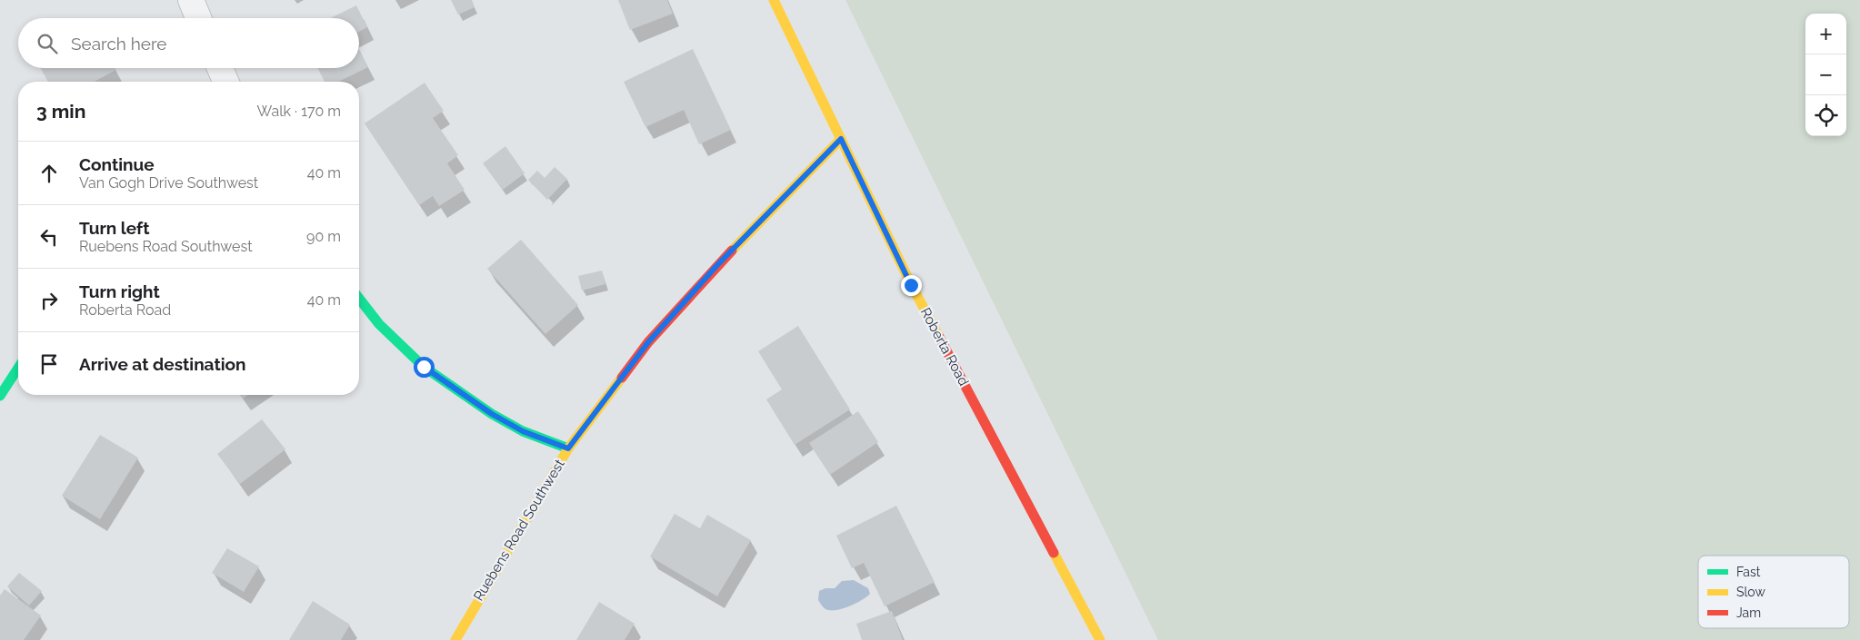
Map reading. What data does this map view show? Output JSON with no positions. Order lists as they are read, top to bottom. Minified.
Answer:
{"streets":{"street":["Roberta Road","Ruebens Road Southwest"]},"crossings":[["Roberta Road","Ruebens Road Southwest"]],"legend":["Fast","Slow","Jam"],"page":{"map_buttons":["+","−"],"search":"Search here","heading":["3 min","Walk · 170 m"],"list":[["Continue","Van Gogh Drive Southwest","40 m"],["Turn left","Ruebens Road Southwest","90 m"],["Turn right","Roberta Road","40 m"],"Arrive at destination"]}}
